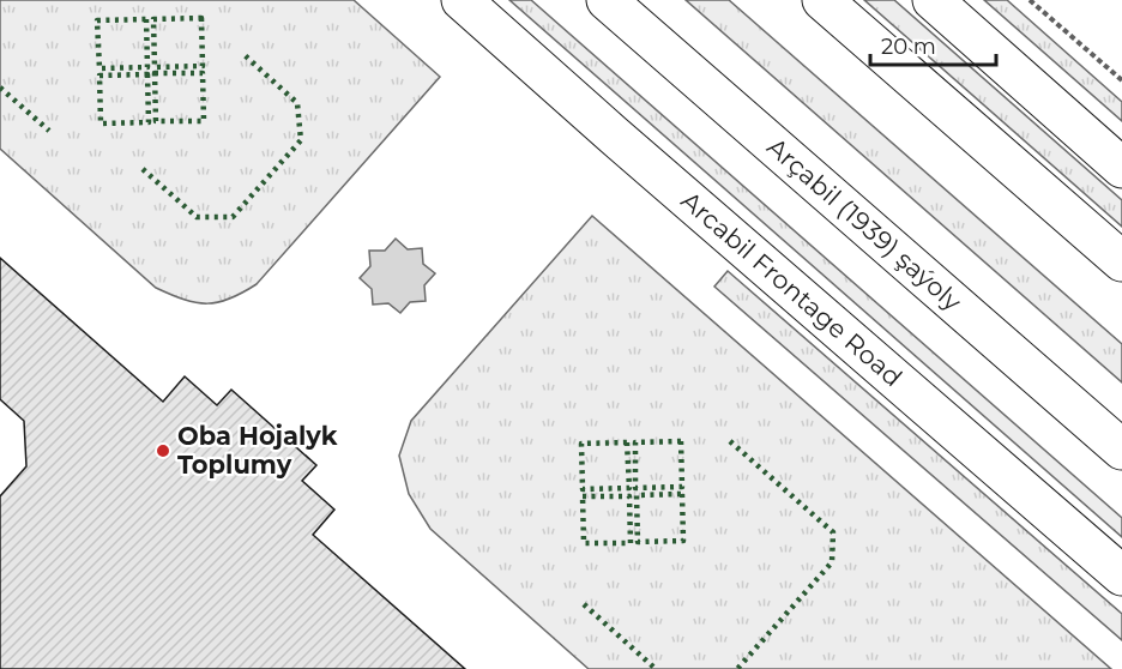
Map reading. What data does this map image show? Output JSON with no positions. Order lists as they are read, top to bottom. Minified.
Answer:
{"streets":{"street":["Arçabil (1939) şaýoly","Arcabil Frontage Road"]},"places":["Oba Hojalyk Toplumy"],"scale_bar":"20 m"}
